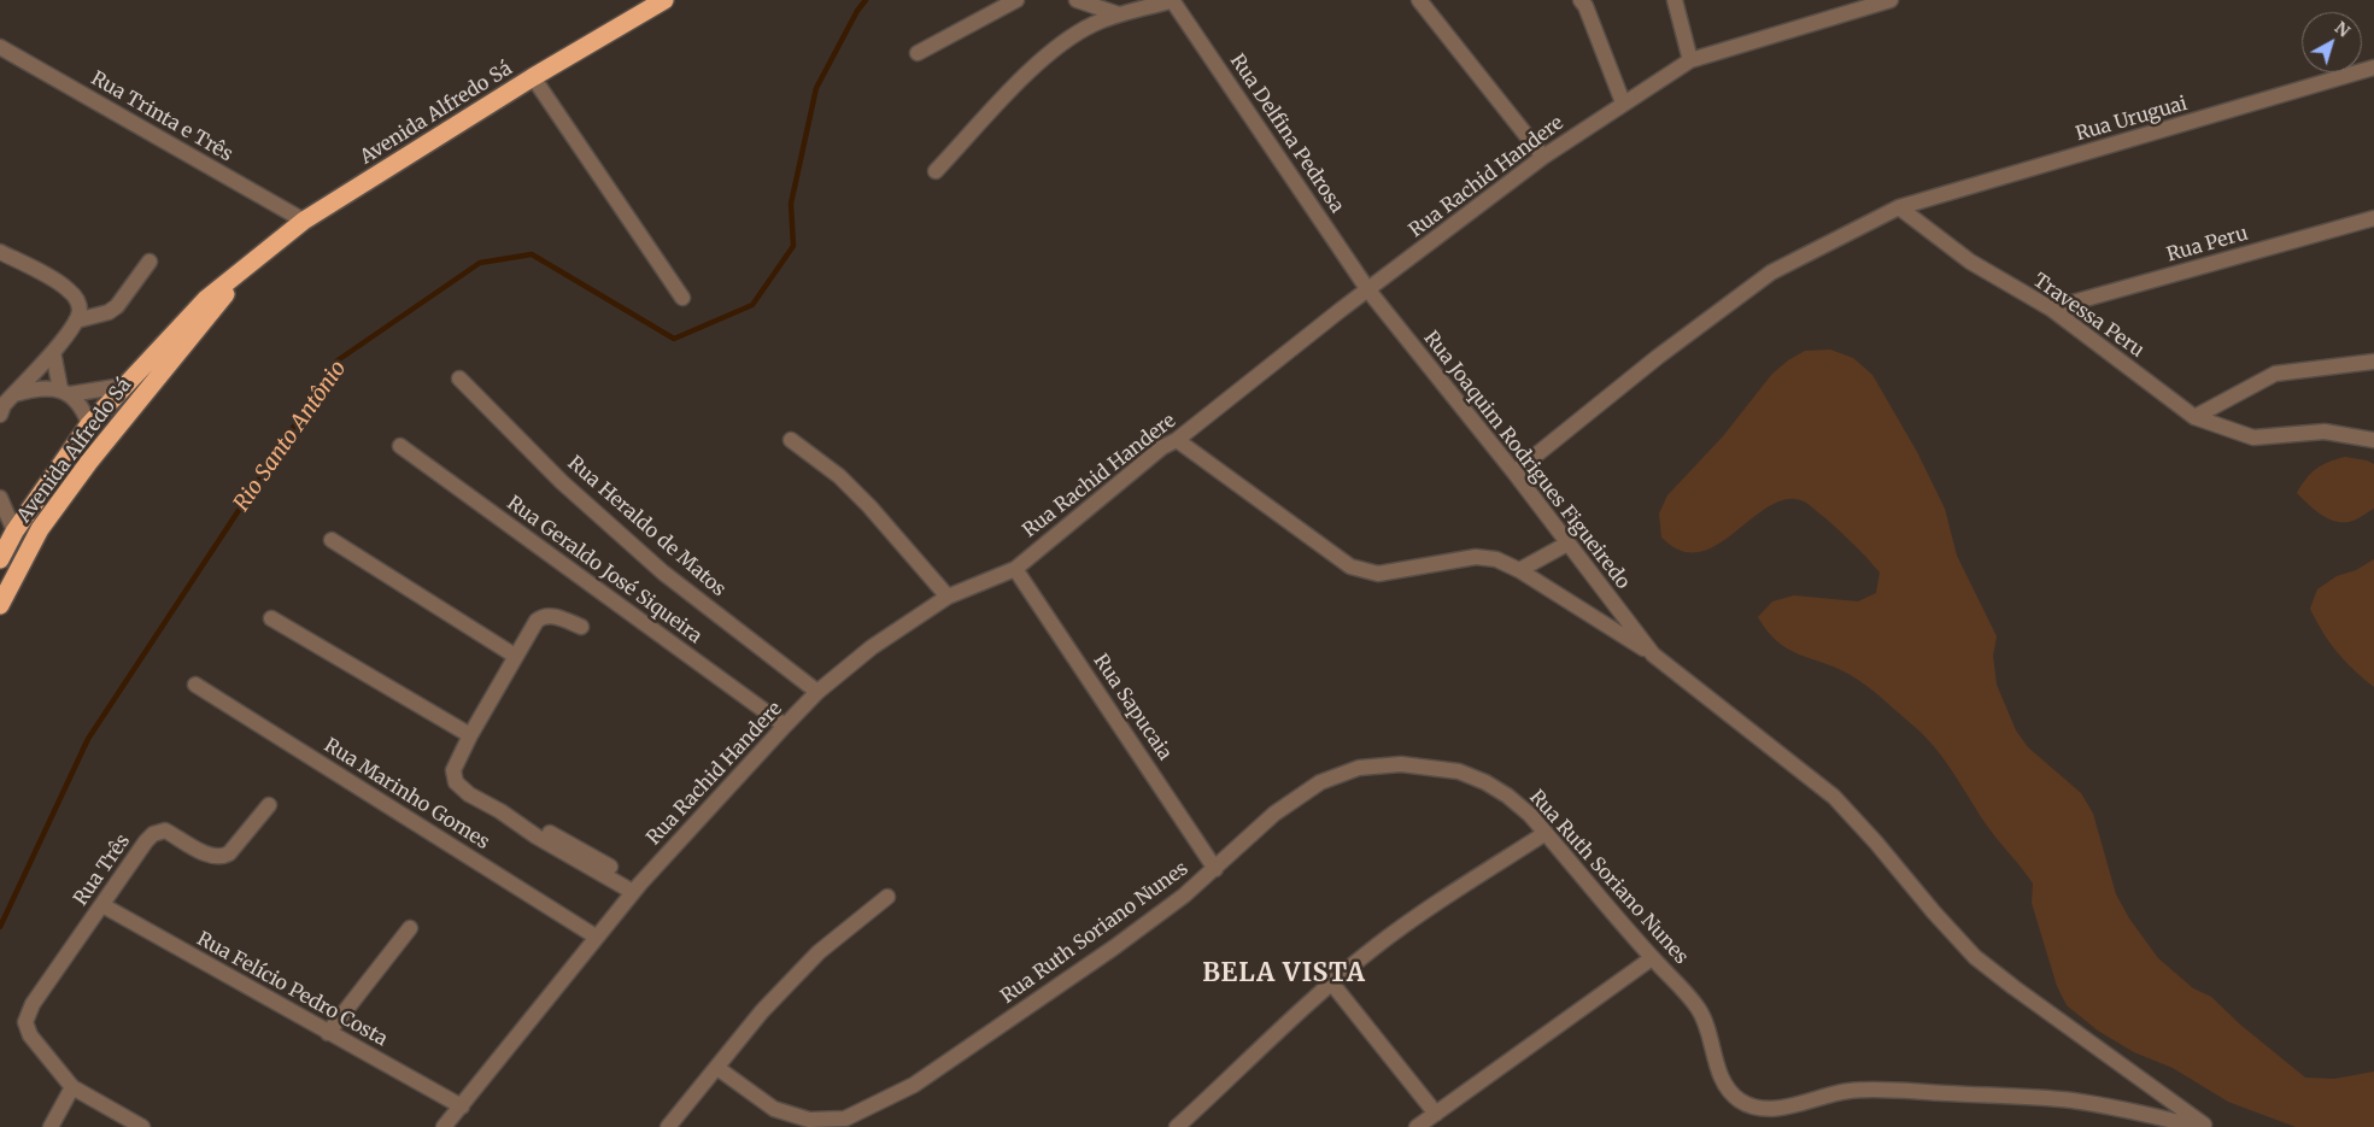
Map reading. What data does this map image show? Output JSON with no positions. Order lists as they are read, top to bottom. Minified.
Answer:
{"streets":{"highway":["Avenida Alfredo Sá"],"street":["Rua Trinta e Três","Rua Uruguai","Rua Delfina Pedrosa","Rua Rachid Handere","Rua Peru","Travessa Peru","Rua Joaquim Rodrigues Figueiredo","Rua Heraldo de Matos","Rua Geraldo José Siqueira","Rua Sapucaia","Rua Marinho Gomes","Rua Três","Rua Ruth Soriano Nunes","Rua Felício Pedro Costa"]},"crossings":[["Avenida Alfredo Sá","Rua Trinta e Três"],["Rua Uruguai","Travessa Peru"],["Rua Uruguai","Rua Joaquim Rodrigues Figueiredo"],["Rua Delfina Pedrosa","Rua Rachid Handere"],["Rua Delfina Pedrosa","Rua Joaquim Rodrigues Figueiredo"],["Rua Rachid Handere","Rua Joaquim Rodrigues Figueiredo"],["Rua Rachid Handere","Rua Heraldo de Matos"],["Rua Rachid Handere","Rua Geraldo José Siqueira"],["Rua Rachid Handere","Rua Sapucaia"],["Rua Rachid Handere","Rua Marinho Gomes"],["Rua Rachid Handere","Rua Felício Pedro Costa"],["Rua Peru","Travessa Peru"],["Rua Sapucaia","Rua Ruth Soriano Nunes"],["Rua Três","Rua Felício Pedro Costa"]],"districts":["BELA VISTA"],"water":["Rio Santo Antônio"],"north":"top right"}
